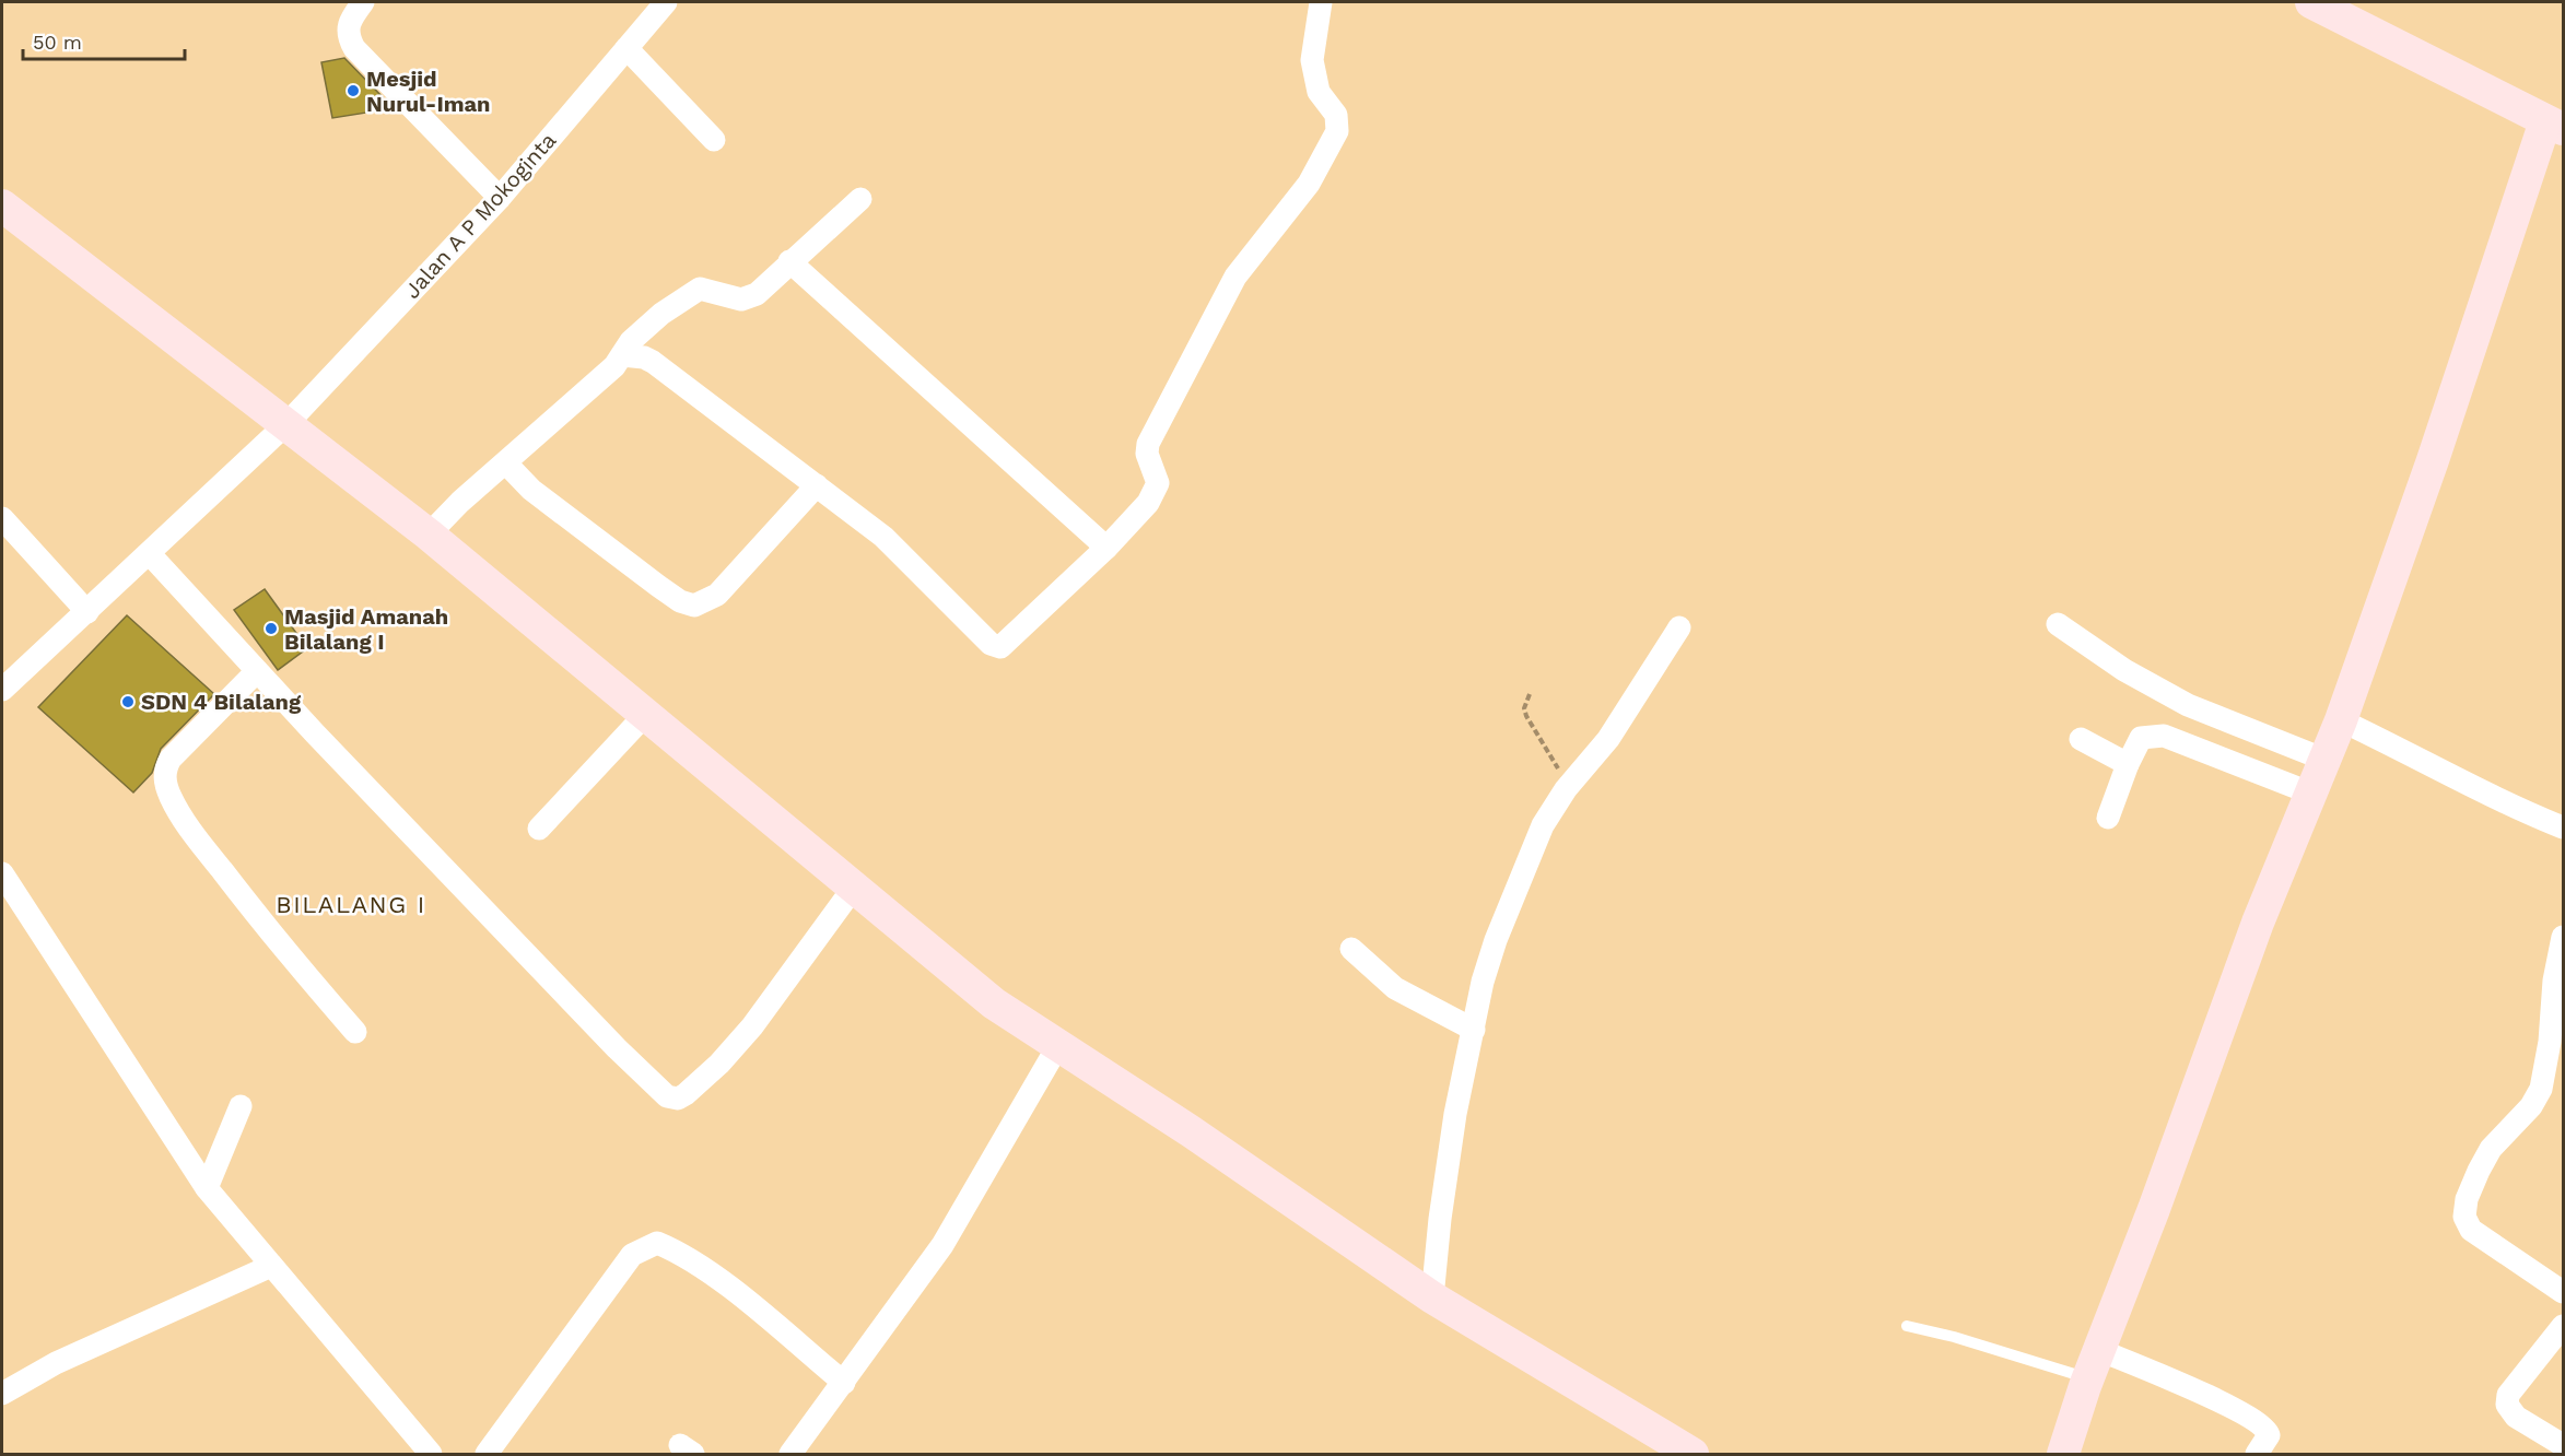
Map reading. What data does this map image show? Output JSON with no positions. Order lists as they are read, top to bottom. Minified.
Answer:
{"streets":{"street":["Jalan A P Mokoginta"]},"districts":["BILALANG I"],"places":["Mesjid Nurul-Iman","Masjid Amanah Bilalang I","SDN 4 Bilalang"],"scale_bar":"50 m"}
